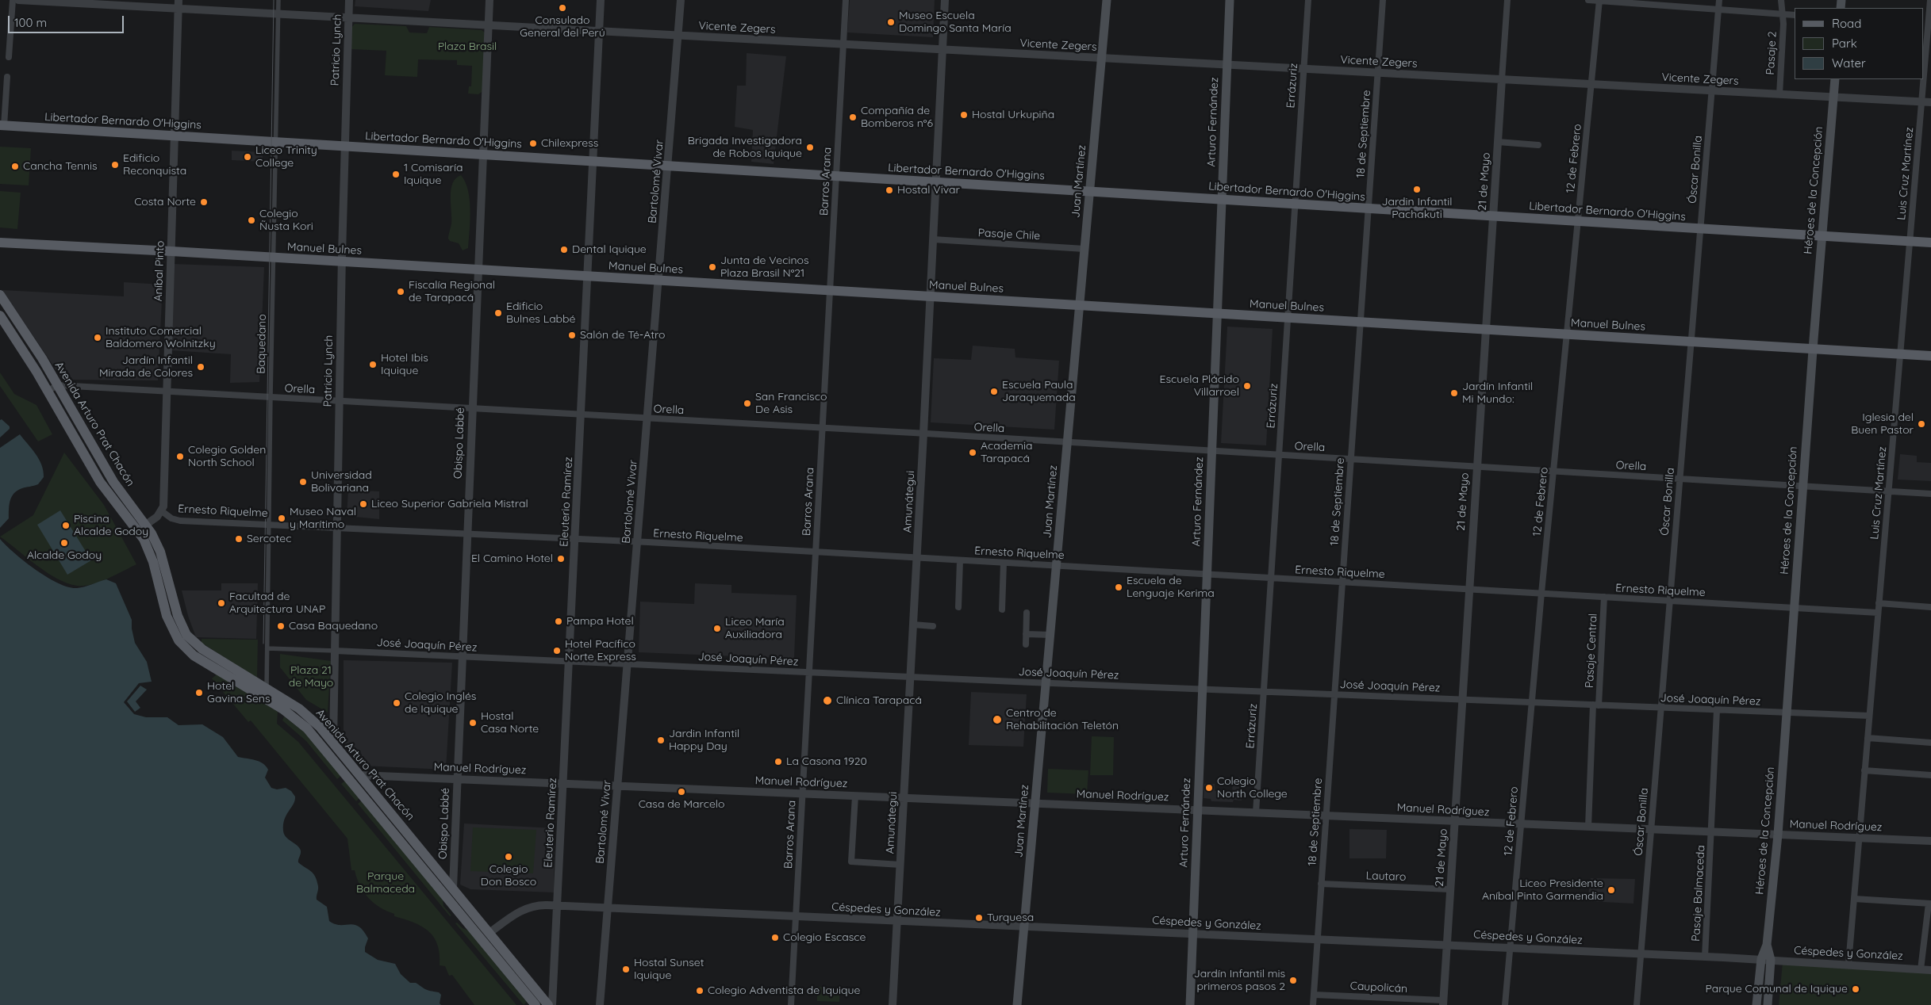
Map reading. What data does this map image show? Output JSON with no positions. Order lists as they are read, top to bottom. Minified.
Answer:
{"streets":{"main road":["Libertador Bernardo O'Higgins","Arturo Fernández","Juan Martínez","Héroes de la Concepción","Manuel Bulnes","Avenida Arturo Prat Chacón"],"street":["Vicente Zegers","Patricio Lynch","Pasaje 2","Errázuriz","18 de Septiembre","12 de Febrero","Óscar Bonilla","Luis Cruz Martínez","Bartolomé Vivar","Barros Arana","21 de Mayo","Pasaje Chile","Aníbal Pinto","Baquedano","Orella","Obispo Labbé","Eleuterio Ramírez","Amunátegui","Ernesto Riquelme","José Joaquín Pérez","Pasaje Central","Manuel Rodríguez","Lautaro","Pasaje Balmaceda","Céspedes y González","Caupolicán"]},"crossings":[["Vicente Zegers","Patricio Lynch"],["Vicente Zegers","Pasaje 2"],["Vicente Zegers","Errázuriz"],["Vicente Zegers","Arturo Fernández"],["Vicente Zegers","18 de Septiembre"],["Vicente Zegers","12 de Febrero"],["Vicente Zegers","Óscar Bonilla"],["Vicente Zegers","Luis Cruz Martínez"],["Vicente Zegers","Bartolomé Vivar"],["Vicente Zegers","Barros Arana"],["Vicente Zegers","Juan Martínez"],["Vicente Zegers","21 de Mayo"],["Vicente Zegers","Héroes de la Concepción"],["Vicente Zegers","Aníbal Pinto"],["Vicente Zegers","Baquedano"],["Vicente Zegers","Obispo Labbé"],["Vicente Zegers","Eleuterio Ramírez"],["Vicente Zegers","Amunátegui"],["Patricio Lynch","Libertador Bernardo O'Higgins"],["Patricio Lynch","Manuel Bulnes"],["Patricio Lynch","Orella"],["Patricio Lynch","Avenida Arturo Prat Chacón"],["Patricio Lynch","Ernesto Riquelme"],["Patricio Lynch","José Joaquín Pérez"],["Errázuriz","Libertador Bernardo O'Higgins"],["Errázuriz","Manuel Bulnes"],["Errázuriz","Orella"],["Errázuriz","Ernesto Riquelme"],["Errázuriz","José Joaquín Pérez"],["Errázuriz","Manuel Rodríguez"],["Libertador Bernardo O'Higgins","Arturo Fernández"],["Libertador Bernardo O'Higgins","18 de Septiembre"],["Libertador Bernardo O'Higgins","12 de Febrero"],["Libertador Bernardo O'Higgins","Óscar Bonilla"],["Libertador Bernardo O'Higgins","Luis Cruz Martínez"],["Libertador Bernardo O'Higgins","Bartolomé Vivar"],["Libertador Bernardo O'Higgins","Barros Arana"],["Libertador Bernardo O'Higgins","Juan Martínez"],["Libertador Bernardo O'Higgins","21 de Mayo"],["Libertador Bernardo O'Higgins","Héroes de la Concepción"],["Libertador Bernardo O'Higgins","Aníbal Pinto"],["Libertador Bernardo O'Higgins","Baquedano"],["Libertador Bernardo O'Higgins","Obispo Labbé"],["Libertador Bernardo O'Higgins","Eleuterio Ramírez"],["Libertador Bernardo O'Higgins","Amunátegui"],["Arturo Fernández","Manuel Bulnes"],["Arturo Fernández","Orella"],["Arturo Fernández","Ernesto Riquelme"],["Arturo Fernández","José Joaquín Pérez"],["Arturo Fernández","Manuel Rodríguez"],["Arturo Fernández","Céspedes y González"],["18 de Septiembre","Manuel Bulnes"],["18 de Septiembre","Orella"],["18 de Septiembre","Ernesto Riquelme"],["18 de Septiembre","José Joaquín Pérez"],["18 de Septiembre","Manuel Rodríguez"],["18 de Septiembre","Lautaro"],["18 de Septiembre","Céspedes y González"],["18 de Septiembre","Caupolicán"],["12 de Febrero","Manuel Bulnes"],["12 de Febrero","Orella"],["12 de Febrero","Ernesto Riquelme"],["12 de Febrero","José Joaquín Pérez"],["12 de Febrero","Manuel Rodríguez"],["12 de Febrero","Céspedes y González"],["Óscar Bonilla","Manuel Bulnes"],["Óscar Bonilla","Orella"],["Óscar Bonilla","Ernesto Riquelme"],["Óscar Bonilla","José Joaquín Pérez"],["Óscar Bonilla","Manuel Rodríguez"],["Óscar Bonilla","Céspedes y González"],["Luis Cruz Martínez","Manuel Bulnes"],["Luis Cruz Martínez","Orella"],["Luis Cruz Martínez","Ernesto Riquelme"],["Luis Cruz Martínez","José Joaquín Pérez"],["Luis Cruz Martínez","Manuel Rodríguez"],["Luis Cruz Martínez","Céspedes y González"],["Bartolomé Vivar","Manuel Bulnes"],["Bartolomé Vivar","Orella"],["Bartolomé Vivar","Ernesto Riquelme"],["Bartolomé Vivar","José Joaquín Pérez"],["Bartolomé Vivar","Manuel Rodríguez"],["Bartolomé Vivar","Céspedes y González"],["Barros Arana","Manuel Bulnes"],["Barros Arana","Orella"],["Barros Arana","Ernesto Riquelme"],["Barros Arana","José Joaquín Pérez"],["Barros Arana","Manuel Rodríguez"],["Barros Arana","Céspedes y González"],["Juan Martínez","Pasaje Chile"],["Juan Martínez","Manuel Bulnes"],["Juan Martínez","Orella"],["Juan Martínez","Ernesto Riquelme"],["Juan Martínez","José Joaquín Pérez"],["Juan Martínez","Manuel Rodríguez"],["Juan Martínez","Céspedes y González"],["21 de Mayo","Manuel Bulnes"],["21 de Mayo","Orella"],["21 de Mayo","Ernesto Riquelme"],["21 de Mayo","José Joaquín Pérez"],["21 de Mayo","Manuel Rodríguez"],["21 de Mayo","Lautaro"],["21 de Mayo","Céspedes y González"],["21 de Mayo","Caupolicán"],["Héroes de la Concepción","Manuel Bulnes"],["Héroes de la Concepción","Orella"],["Héroes de la Concepción","Ernesto Riquelme"],["Héroes de la Concepción","José Joaquín Pérez"],["Héroes de la Concepción","Manuel Rodríguez"],["Héroes de la Concepción","Céspedes y González"],["Pasaje Chile","Amunátegui"],["Manuel Bulnes","Aníbal Pinto"],["Manuel Bulnes","Baquedano"],["Manuel Bulnes","Obispo Labbé"],["Manuel Bulnes","Eleuterio Ramírez"],["Manuel Bulnes","Amunátegui"],["Aníbal Pinto","Orella"],["Aníbal Pinto","Ernesto Riquelme"],["Baquedano","Orella"],["Baquedano","Avenida Arturo Prat Chacón"],["Baquedano","Ernesto Riquelme"],["Baquedano","José Joaquín Pérez"],["Orella","Avenida Arturo Prat Chacón"],["Orella","Obispo Labbé"],["Orella","Eleuterio Ramírez"],["Orella","Amunátegui"],["Avenida Arturo Prat Chacón","Obispo Labbé"],["Avenida Arturo Prat Chacón","Manuel Rodríguez"],["Avenida Arturo Prat Chacón","Céspedes y González"],["Obispo Labbé","Ernesto Riquelme"],["Obispo Labbé","José Joaquín Pérez"],["Obispo Labbé","Manuel Rodríguez"],["Eleuterio Ramírez","Ernesto Riquelme"],["Eleuterio Ramírez","José Joaquín Pérez"],["Eleuterio Ramírez","Manuel Rodríguez"],["Eleuterio Ramírez","Céspedes y González"],["Amunátegui","Ernesto Riquelme"],["Amunátegui","José Joaquín Pérez"],["Amunátegui","Manuel Rodríguez"],["Amunátegui","Céspedes y González"],["Ernesto Riquelme","Pasaje Central"],["José Joaquín Pérez","Pasaje Central"],["José Joaquín Pérez","Pasaje Balmaceda"],["Pasaje Central","Manuel Rodríguez"],["Manuel Rodríguez","Pasaje Balmaceda"],["Pasaje Balmaceda","Céspedes y González"]],"parks":["Plaza Brasil","Plaza 21 de Mayo","Parque Balmaceda"],"places":["Consulado General del Perú","Museo Escuela Domingo Santa María","Hostal Urkupiña","Compañía de Bomberos n°6","Chilexpress","Brigada Investigadora de Robos Iquique","Liceo Trinity College","Edificio Reconquista","Cancha Tennis","1 Comisaría Iquique","Jardin Infantil Pachakuti","Hostal Vivar","Costa Norte","Colegio Ñusta Kori","Dental Iquique","Junta de Vecinos Plaza Brasil N°21","Fiscalía Regional de Tarapacá","Edificio Bulnes Labbé","Salón de Té-Atro","Instituto Comercial Baldomero Wolnitzky","Hotel Ibis Iquique","Jardín Infantil Mirada de Colores","Escuela Plácido Villarroel","Escuela Paula Jaraquemada","Jardín Infantil Mi Mundo:","San Francisco De Asis","Iglesia del Buen Pastor","Academia Tarapacá","Colegio Golden North School","Universidad Bolivariana","Liceo Superior Gabriela Mistral","Museo Naval y Marítimo","Piscina Alcalde Godoy","Sercotec","Alcalde Godoy","El Camino Hotel","Escuela de Lenguaje Kerima","Facultad de Arquitectura UNAP","Pampa Hotel","Casa Baquedano","Liceo María Auxiliadora","Hotel Pacífico Norte Express","Hotel Gavina Sens","Clínica Tarapacá","Colegio Inglés de Iquique","Centro de Rehabilitación Teletón","Hostal Casa Norte","Jardin Infantil Happy Day","La Casona 1920","Colegio North College","Casa de Marcelo","Colegio Don Bosco","Liceo Presidente Aníbal Pinto Garmendia","Turquesa","Colegio Escasce","Hostal Sunset Iquique","Jardín Infantil mis primeros pasos 2","Parque Comunal de Iquique","Colegio Adventista de Iquique"],"legend":["Road","Park","Water"],"scale_bar":"100 m"}
